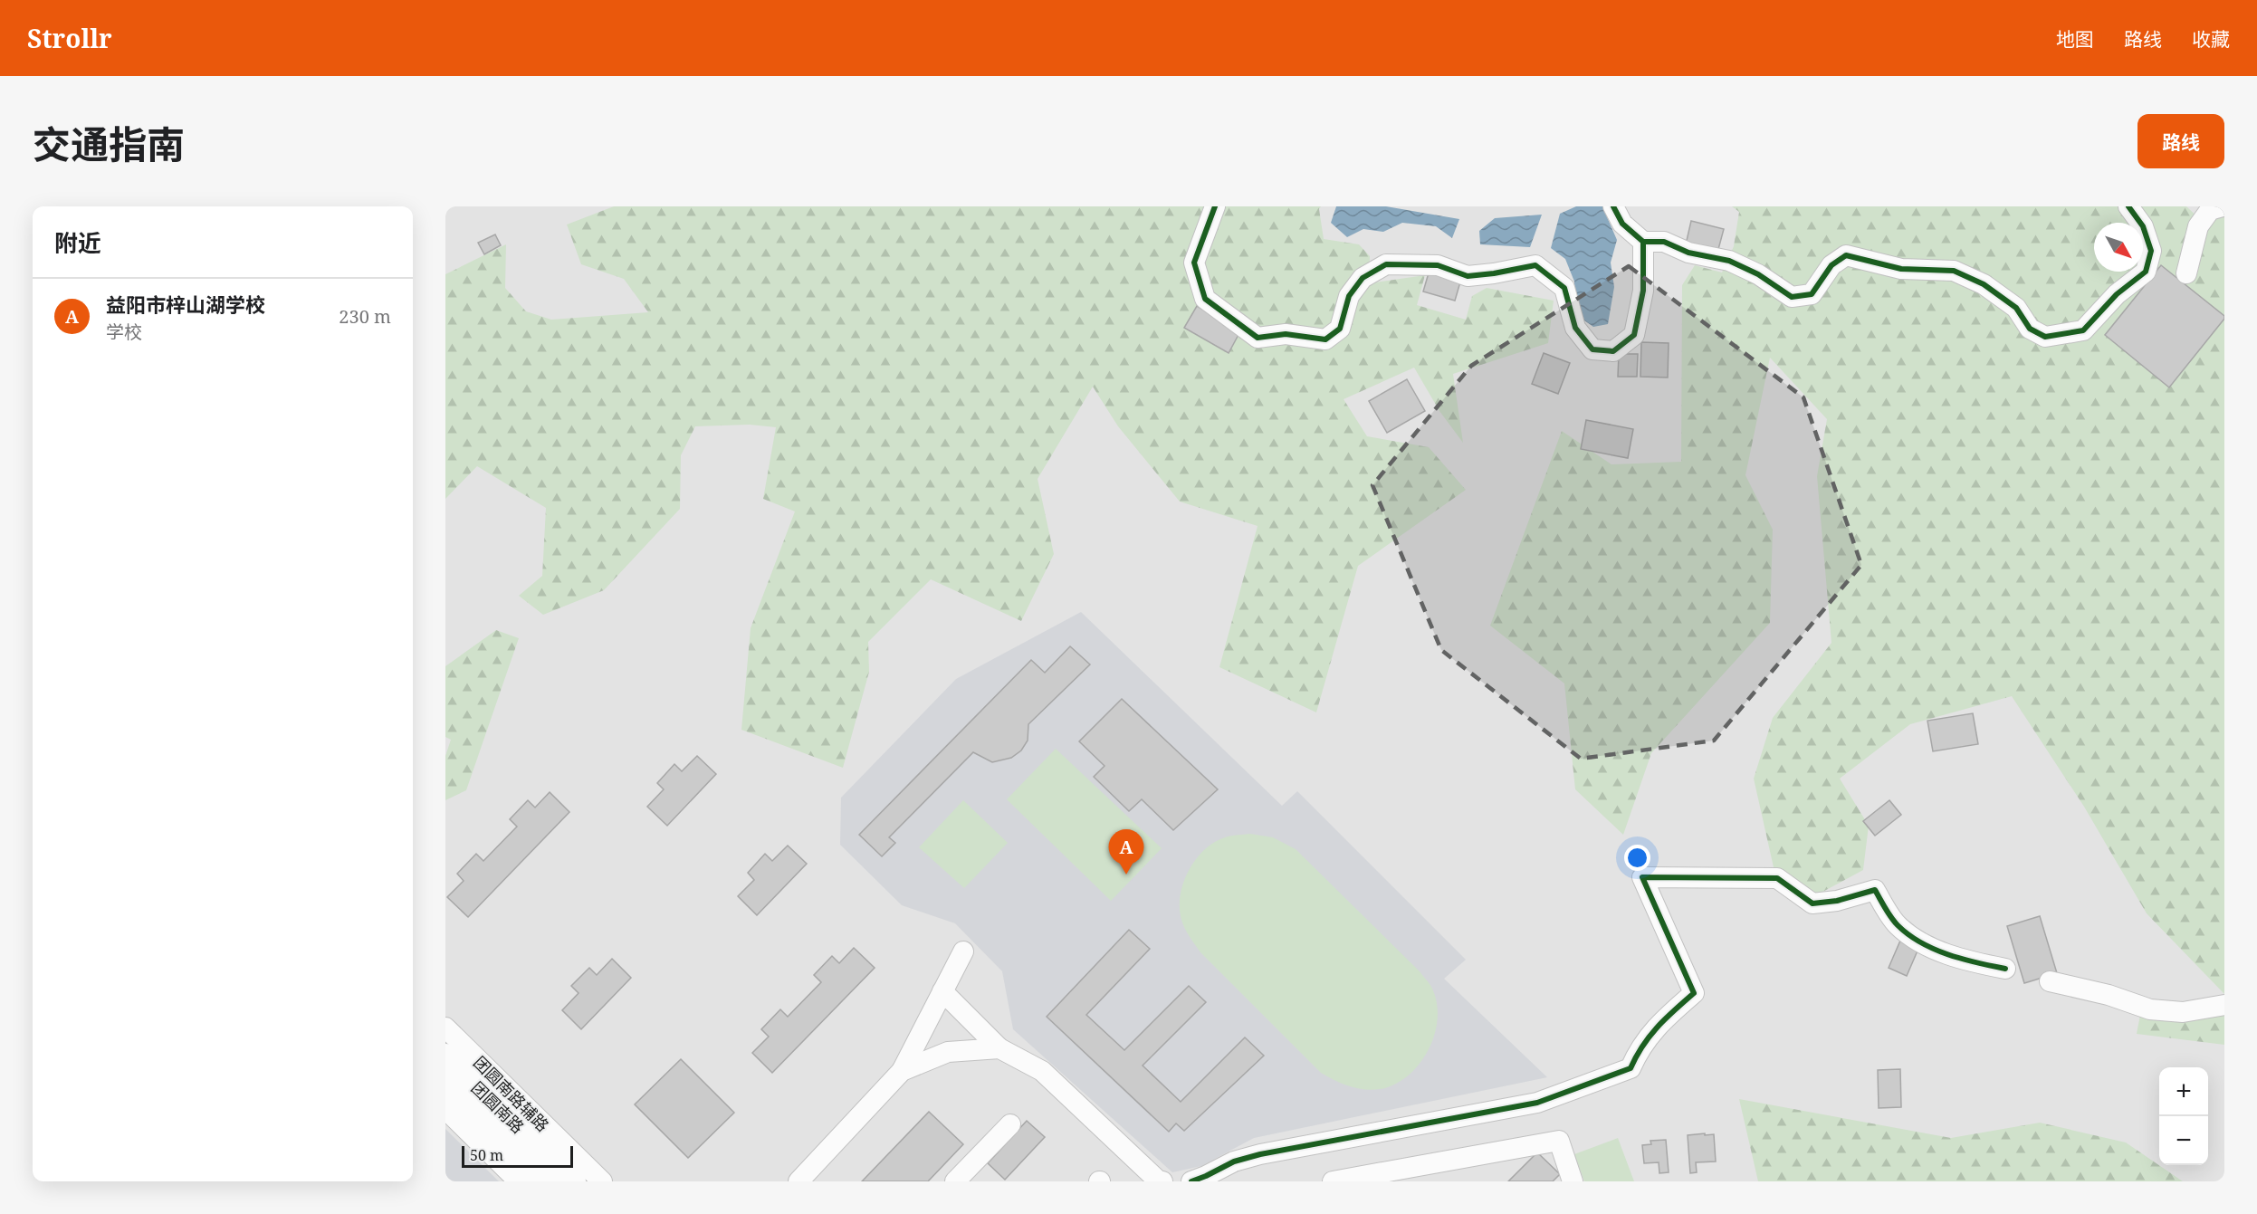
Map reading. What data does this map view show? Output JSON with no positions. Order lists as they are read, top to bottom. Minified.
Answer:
{"streets":{"main road":["团圆南路"],"street":["团圆南路辅路"]},"scale_bar":"50 m","north":"bottom right","page":{"header":"Strollr","nav":["地图","路线","收藏"],"title":"交通指南","buttons":"路线","heading":"附近","list":[{"mark":"A","name":"益阳市梓山湖学校","note":"学校","value":"230 m"}],"pins":"A","map_buttons":["+","−"],"scale":"50 m"}}
